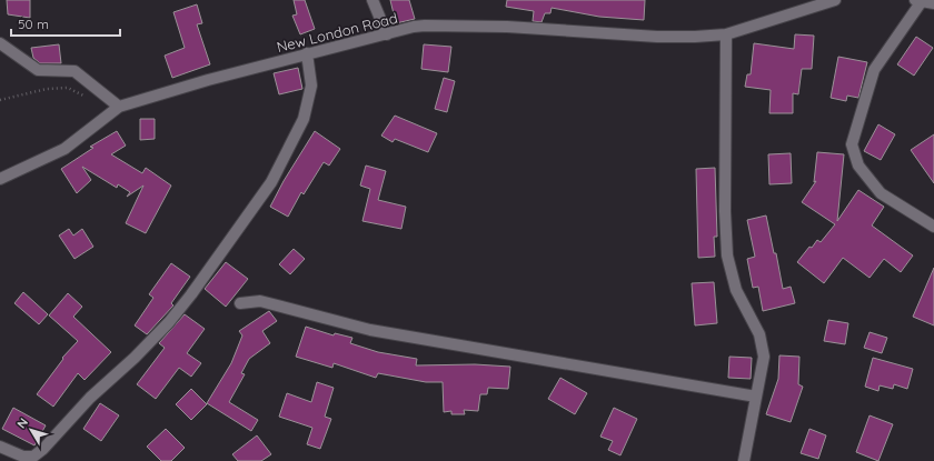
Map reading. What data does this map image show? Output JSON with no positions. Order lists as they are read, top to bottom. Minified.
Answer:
{"streets":{"street":["New London Road"]},"scale_bar":"50 m","north":"top left"}
